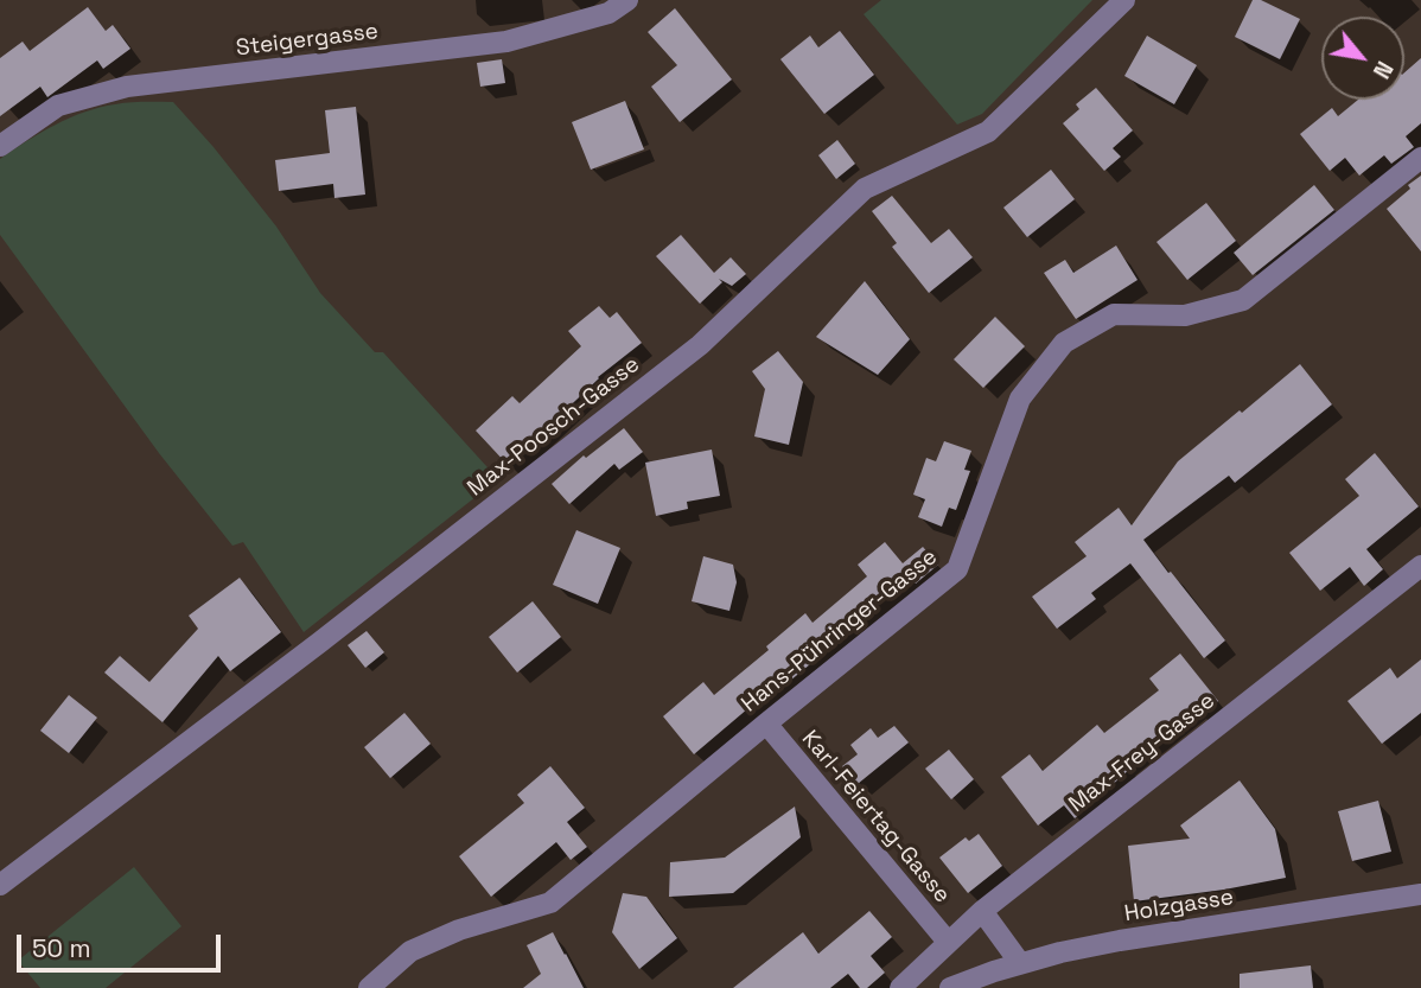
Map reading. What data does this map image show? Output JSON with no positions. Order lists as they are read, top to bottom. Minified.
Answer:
{"streets":{"street":["Steigergasse","Max-Poosch-Gasse","Hans-Pühringer-Gasse","Max-Frey-Gasse","Karl-Feiertag-Gasse","Holzgasse"]},"crossings":[["Hans-Pühringer-Gasse","Karl-Feiertag-Gasse"],["Max-Frey-Gasse","Karl-Feiertag-Gasse"]],"scale_bar":"50 m","north":"bottom right"}
